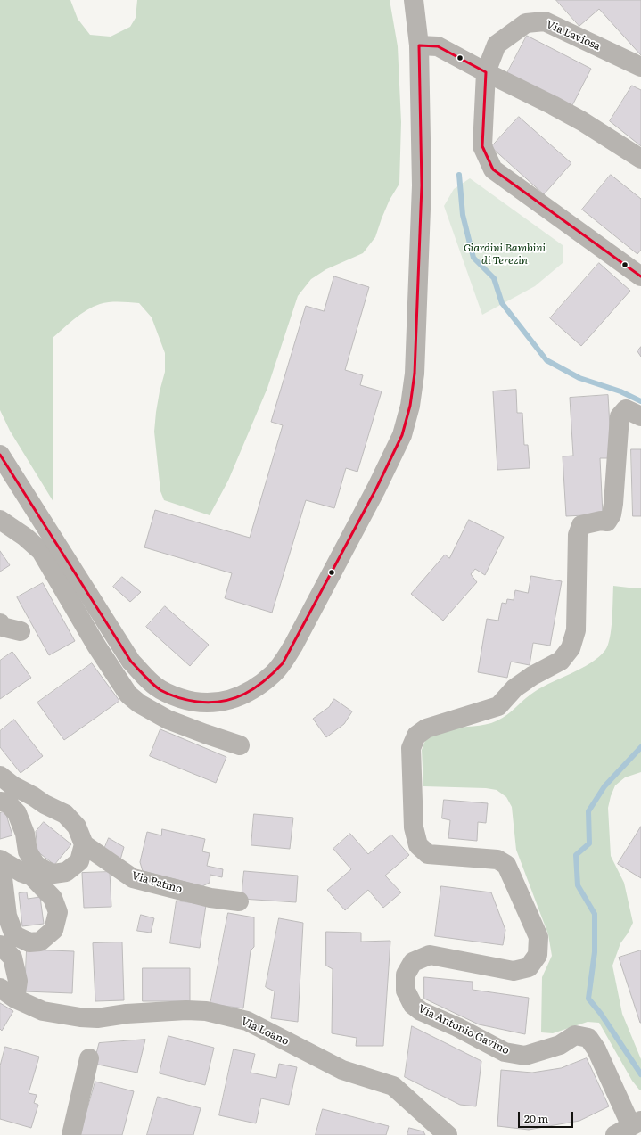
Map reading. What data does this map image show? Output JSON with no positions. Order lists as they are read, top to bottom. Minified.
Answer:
{"streets":{"street":["Via Laviosa","Via Patmo","Via Antonio Gavino","Via Loano"]},"parks":["Giardini Bambini di Terezin"],"scale_bar":"20 m"}
